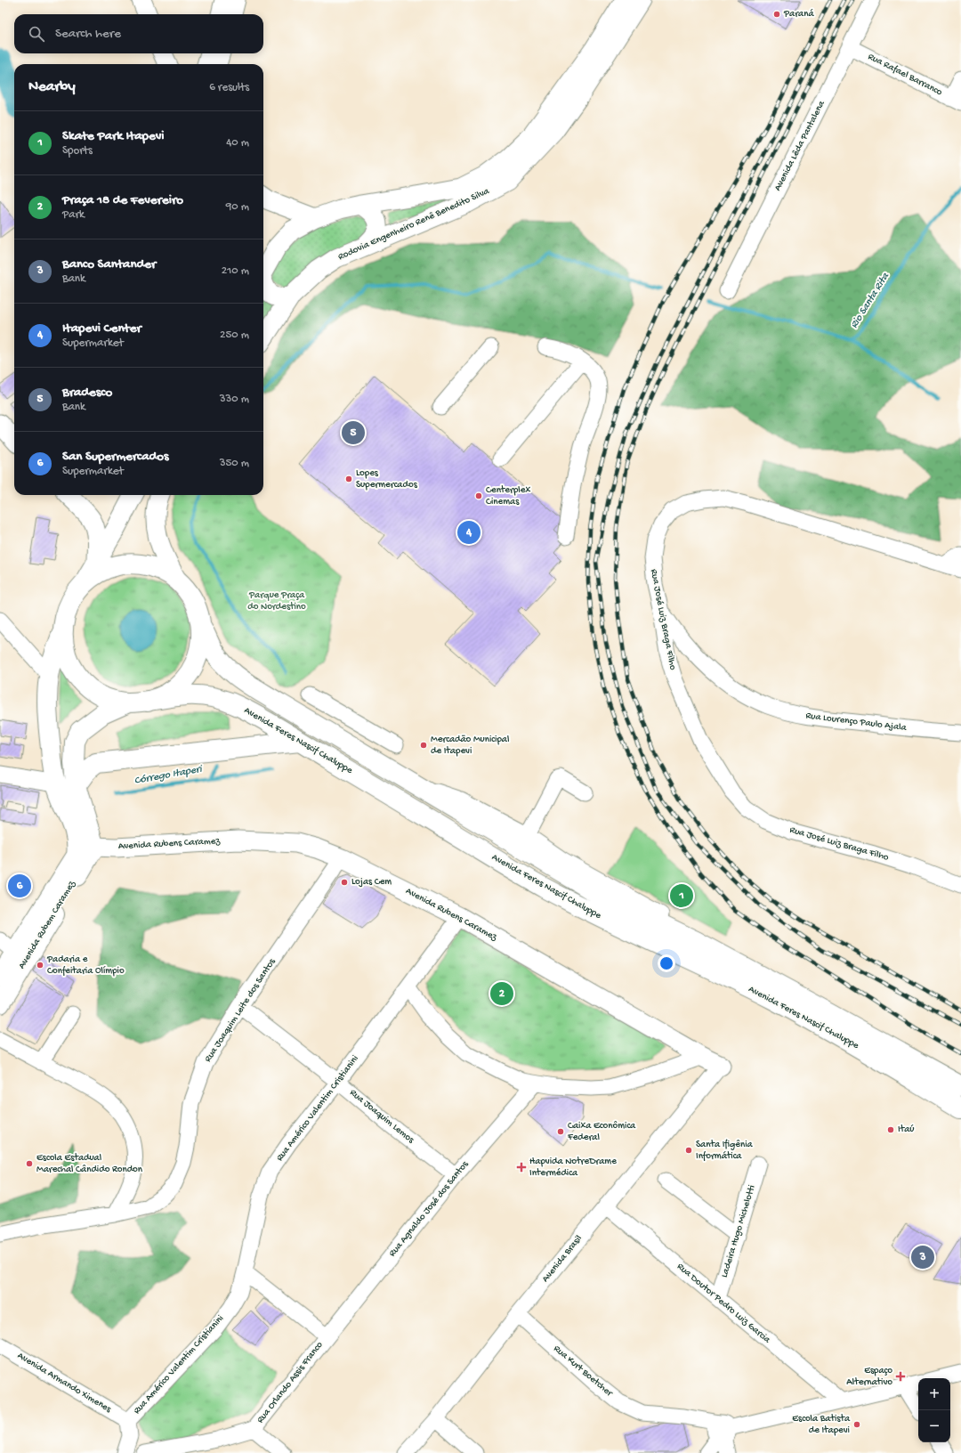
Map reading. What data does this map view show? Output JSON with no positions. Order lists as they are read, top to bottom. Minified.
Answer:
{"streets":{"highway":["Avenida Feres Nascif Chaluppe","Avenida Rubem Caramez"],"main road":["Rodovia Engenheiro Renê Benedito Silva","Avenida Rubens Caramez"],"street":["Rua Rafael Barranco","Avenida Lêda Pantalena","Rua José Luiz Braga Filho","Rua Lourenço Paulo Ajala","Rua Joaquim Leite dos Santos","Rua Américo Valentim Cristianini","Rua Joaquim Lemos","Rua Agnaldo José dos Santos","Ladeira Hugo Michelotti","Avenida Brasil","Rua Doutor Pedro Luiz Garcia","Rua Kurt Boetcher","Avenida Armando Ximenes","Rua Orlando Assis Franco"]},"crossings":[["Rua Rafael Barranco","Avenida Lêda Pantalena"],["Rua José Luiz Braga Filho","Rua Lourenço Paulo Ajala"],["Avenida Rubens Caramez","Avenida Rubem Caramez"],["Avenida Rubens Caramez","Rua Joaquim Leite dos Santos"],["Avenida Rubens Caramez","Rua Américo Valentim Cristianini"],["Avenida Rubens Caramez","Avenida Brasil"],["Rua Joaquim Leite dos Santos","Rua Joaquim Lemos"],["Rua Américo Valentim Cristianini","Rua Joaquim Lemos"],["Rua Américo Valentim Cristianini","Avenida Armando Ximenes"],["Rua Joaquim Lemos","Rua Agnaldo José dos Santos"],["Rua Agnaldo José dos Santos","Rua Orlando Assis Franco"],["Ladeira Hugo Michelotti","Rua Doutor Pedro Luiz Garcia"],["Avenida Brasil","Rua Doutor Pedro Luiz Garcia"],["Avenida Brasil","Rua Kurt Boetcher"]],"water":["Rio Santa Rita","Córrego Itaperi"],"parks":["Parque Praça do Nordestino"],"places":{"other":["Paraná","Lopes Supermercados","Centerplex Cinemas","Mercadão Municipal de Itapevi","Lojas Cem","Padaria e Confeitaria Olímpio","Itaú","Caixa Econômica Federal","Santa Ifigênia Informática","Escola Estadual Marechal Cândido Rondon","Escola Batista de Itapevi"],"health":["Hapvida NotreDrame Intermédica","Espaço Alternativo"]},"page":{"search":"Search here","heading":["Nearby","6 results"],"list":[{"mark":"1","name":"Skate Park Itapevi","note":"Sports","value":"40 m"},{"mark":"2","name":"Praça 18 de Fevereiro","note":"Park","value":"90 m"},{"mark":"3","name":"Banco Santander","note":"Bank","value":"210 m"},{"mark":"4","name":"Itapevi Center","note":"Supermarket","value":"250 m"},{"mark":"5","name":"Bradesco","note":"Bank","value":"330 m"},{"mark":"6","name":"San Supermercados","note":"Supermarket","value":"350 m"}],"pins":["5","4","6","1","2","3"],"map_buttons":["+","−"]}}
